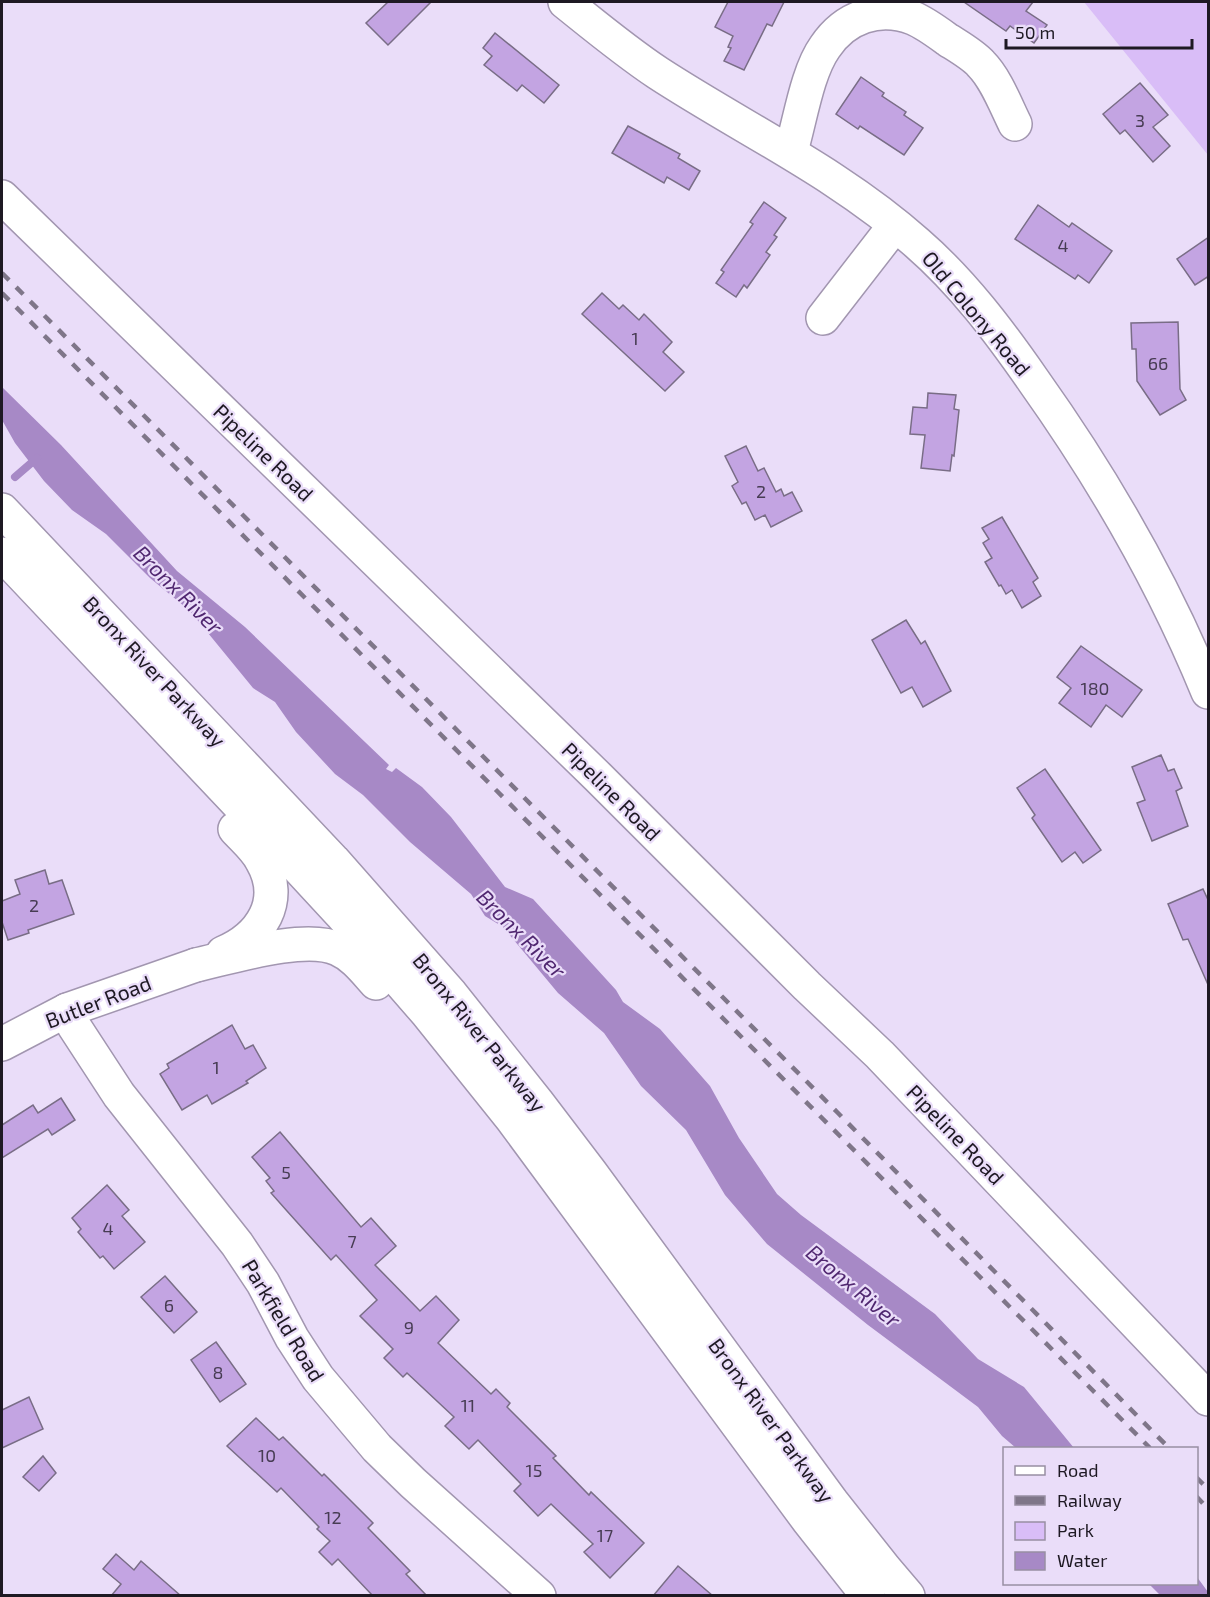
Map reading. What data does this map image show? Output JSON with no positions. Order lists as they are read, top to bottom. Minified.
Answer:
{"streets":{"main road":["Old Colony Road","Pipeline Road","Bronx River Parkway","Butler Road","Parkfield Road"]},"crossings":[["Butler Road","Parkfield Road"]],"water":["Bronx River"],"house_numbers":["3","4","1","66","2","180","2","1","5","4","7","6","9","8","11","10","15","12","17"],"legend":["Road","Railway","Park","Water"],"scale_bar":"50 m"}
